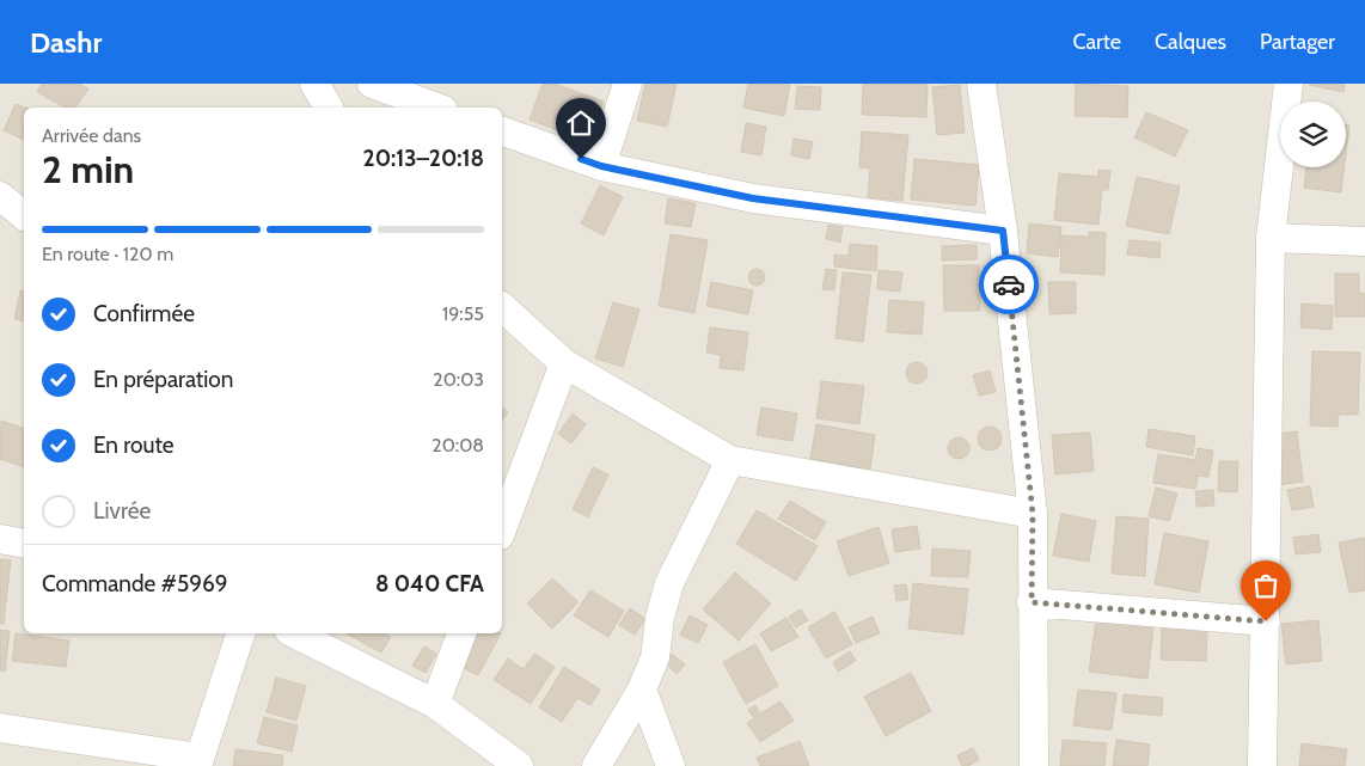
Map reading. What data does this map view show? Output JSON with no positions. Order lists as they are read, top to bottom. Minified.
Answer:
{"page":{"header":"Dashr","nav":["Carte","Calques","Partager"],"heading":["2 min","Arrivée dans","20:13–20:18"],"panel":["Commande #5969","8 040 CFA"],"bar":"En route · 120 m","list":[["Confirmée","19:55"],["En préparation","20:03"],["En route","20:08"],"Livrée"]}}
